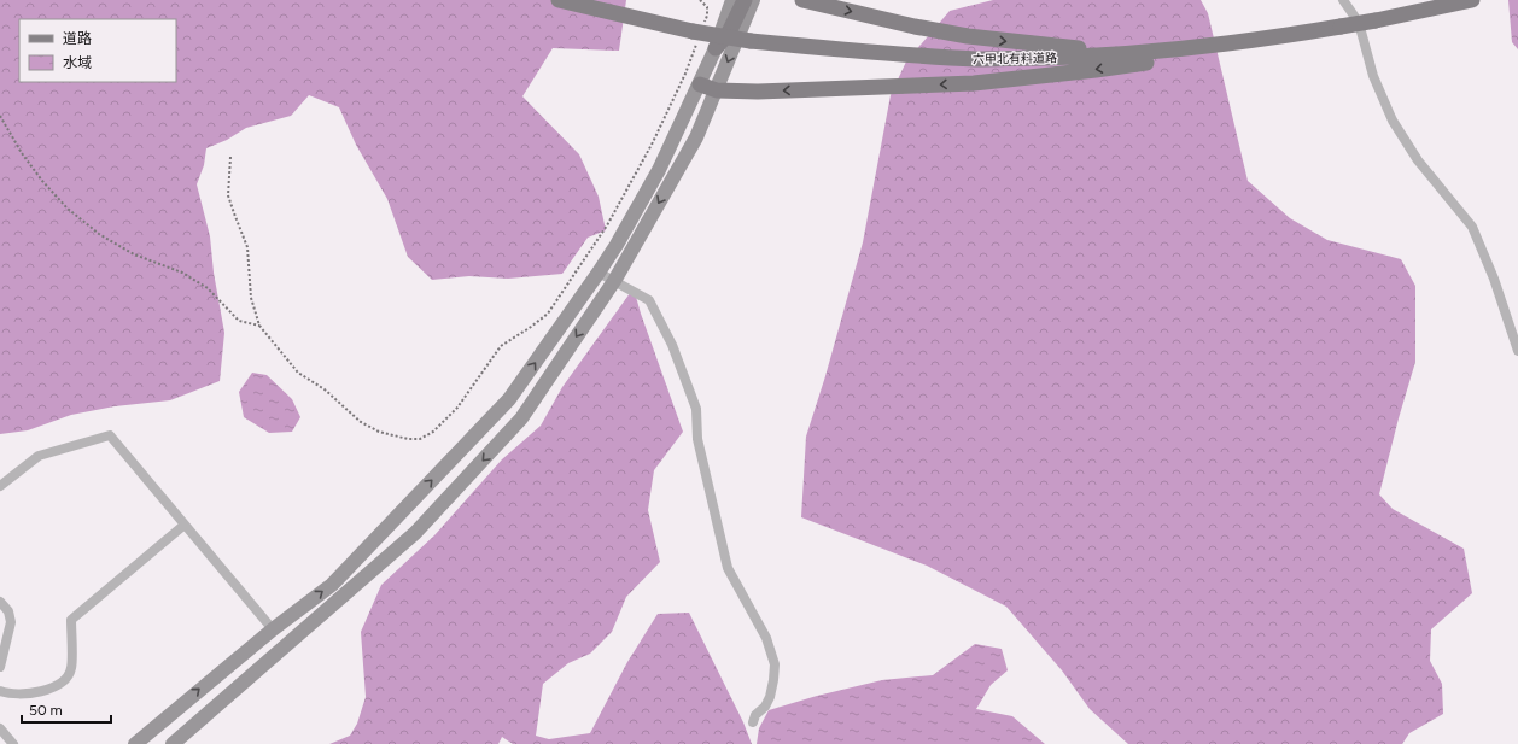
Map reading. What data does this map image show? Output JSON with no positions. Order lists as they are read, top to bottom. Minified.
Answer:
{"streets":{"main road":["六甲北有料道路"]},"legend":["道路","水域"],"scale_bar":"50 m"}
